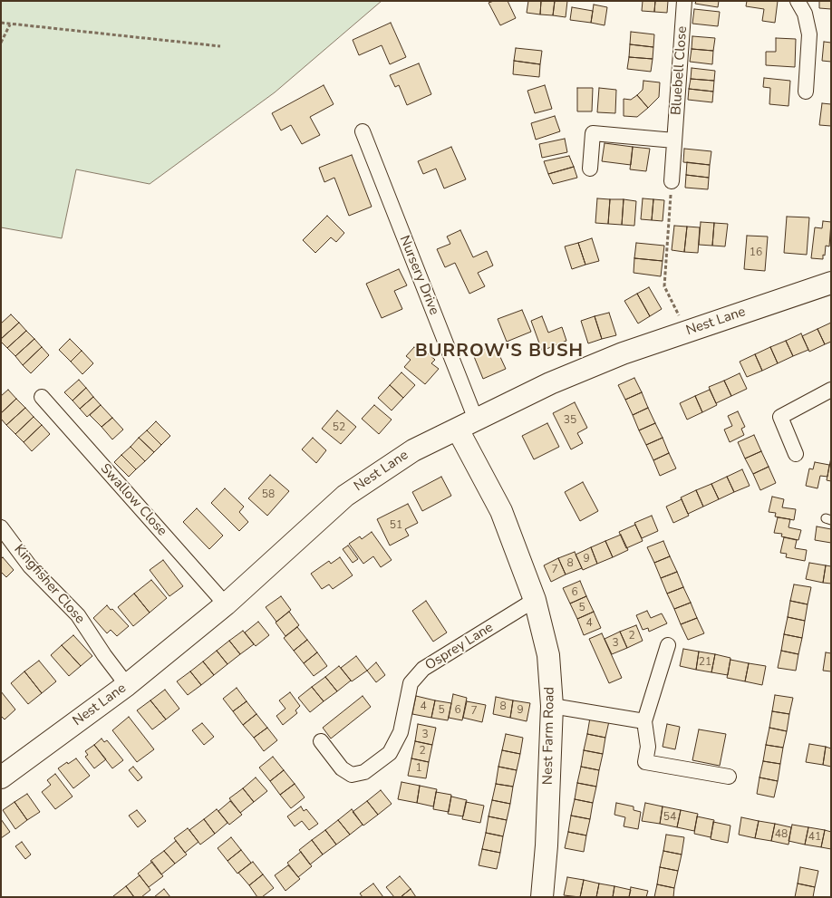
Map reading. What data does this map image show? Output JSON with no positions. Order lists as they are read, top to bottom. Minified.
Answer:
{"streets":{"street":["Bluebell Close","Nursery Drive","Nest Lane","Swallow Close","Kingfisher Close","Osprey Lane","Nest Farm Road"]},"crossings":[["Nursery Drive","Nest Lane"],["Nursery Drive","Nest Farm Road"],["Nest Lane","Swallow Close"],["Nest Lane","Kingfisher Close"],["Nest Lane","Nest Farm Road"],["Osprey Lane","Nest Farm Road"]],"districts":["BURROW'S BUSH"],"house_numbers":["16","35","52","58","51","9","8","7","6","5","4","2","3","21","4","8","5","6","9","7","3","2","1","54","48","41"]}
